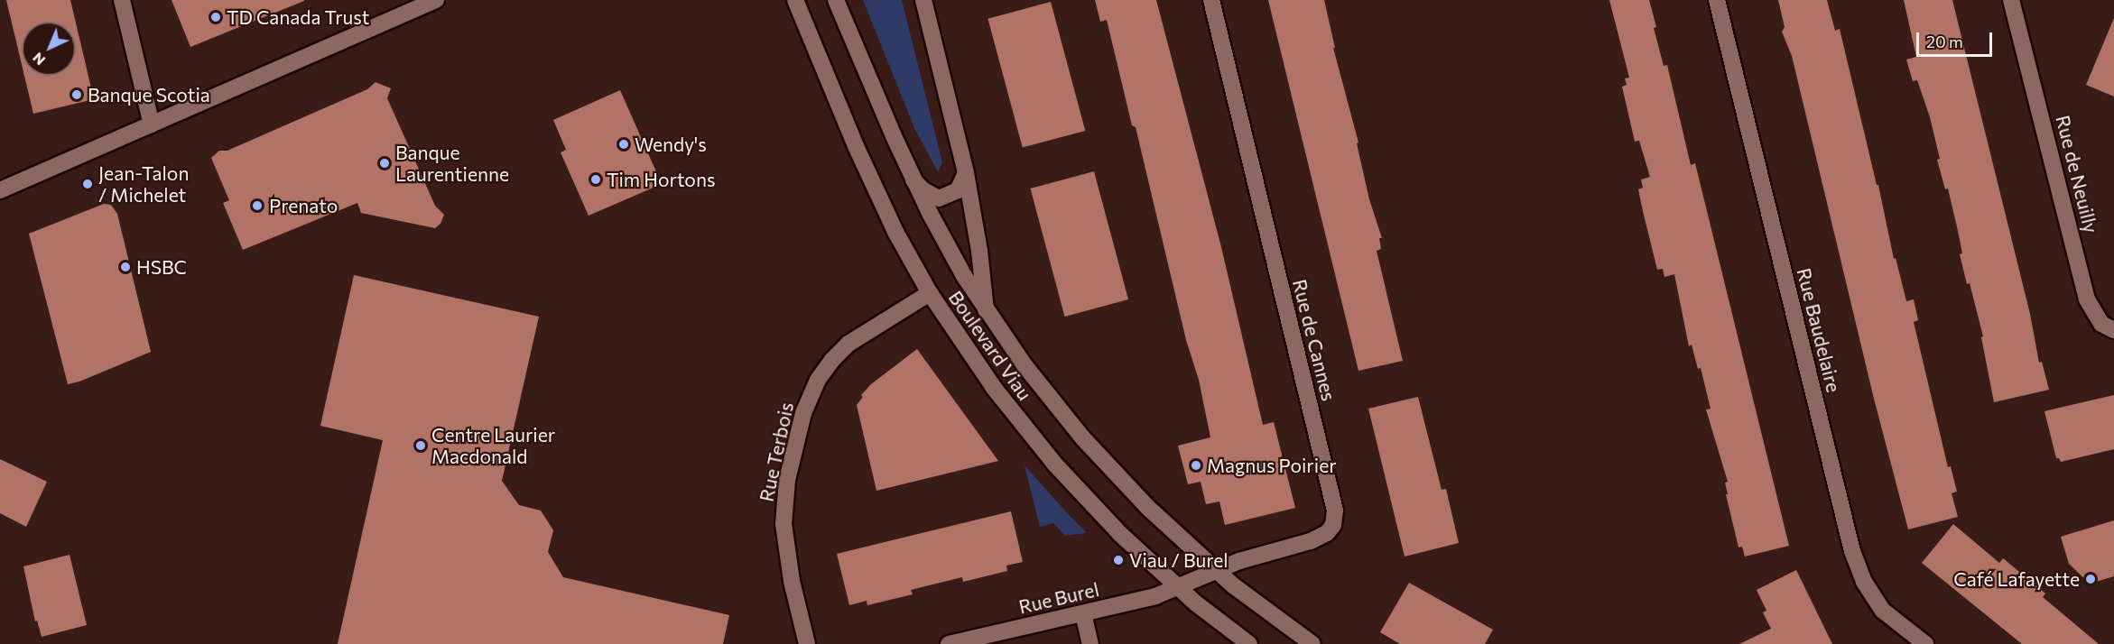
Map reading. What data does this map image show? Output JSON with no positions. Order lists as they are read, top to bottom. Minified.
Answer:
{"streets":{"street":["Rue de Neuilly","Rue Baudelaire","Rue de Cannes","Boulevard Viau","Rue Terbois","Rue Burel"]},"crossings":[["Rue de Cannes","Boulevard Viau"],["Rue de Cannes","Rue Burel"],["Boulevard Viau","Rue Terbois"],["Boulevard Viau","Rue Burel"]],"places":["TD Canada Trust","Banque Scotia","Wendy's","Banque Laurentienne","Tim Hortons","Jean-Talon / Michelet","Prenato","HSBC","Centre Laurier Macdonald","Magnus Poirier","Viau / Burel","Café Lafayette"],"scale_bar":"20 m","north":"bottom left"}
